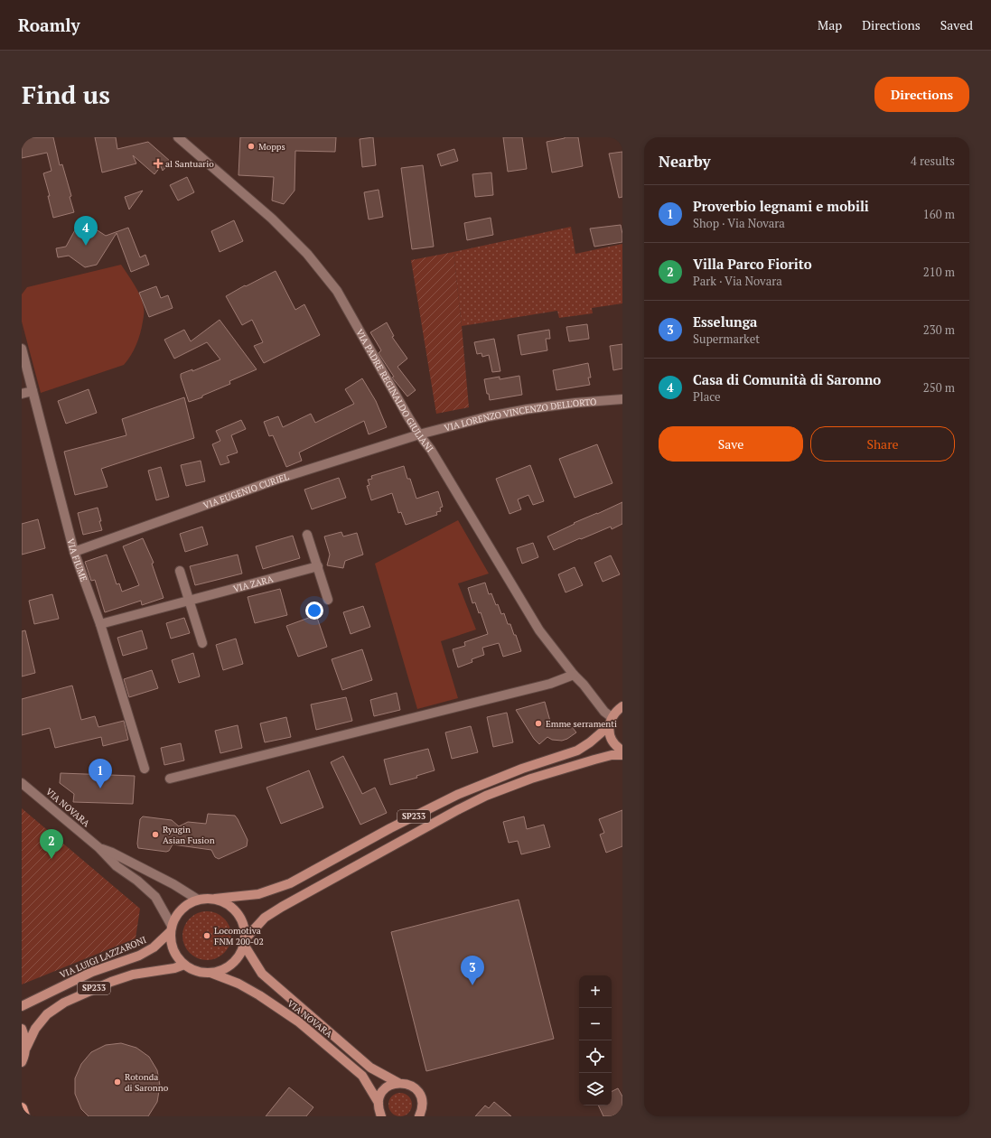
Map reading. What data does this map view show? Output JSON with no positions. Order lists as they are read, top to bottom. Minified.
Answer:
{"streets":{"main road":["VIA NOVARA","SP233","VIA LUIGI LAZZARONI"],"street":["VIA PADRE REGINALDO GIULIANI","VIA LORENZO VINCENZO DELL'ORTO","VIA EUGENIO CURIEL","VIA FIUME","VIA ZARA"]},"crossings":[["VIA PADRE REGINALDO GIULIANI","VIA LORENZO VINCENZO DELL'ORTO"],["VIA PADRE REGINALDO GIULIANI","VIA EUGENIO CURIEL"],["VIA PADRE REGINALDO GIULIANI","SP233"],["VIA LORENZO VINCENZO DELL'ORTO","VIA EUGENIO CURIEL"],["VIA EUGENIO CURIEL","VIA FIUME"],["VIA FIUME","VIA ZARA"],["VIA NOVARA","SP233"],["VIA NOVARA","VIA LUIGI LAZZARONI"],["SP233","VIA LUIGI LAZZARONI"]],"places":{"other":["Mopps","Emme serramenti","Ryugin Asian Fusion","Locomotiva FNM 200-02","Rotonda di Saronno"],"health":["al Santuario"]},"page":{"header":"Roamly","nav":["Map","Directions","Saved"],"buttons":["Directions",["Save","Share"]],"title":"Find us","heading":["Nearby","4 results"],"list":[{"mark":"1","name":"Proverbio legnami e mobili","note":"Shop · Via Novara","value":"160 m"},{"mark":"2","name":"Villa Parco Fiorito","note":"Park · Via Novara","value":"210 m"},{"mark":"3","name":"Esselunga","note":"Supermarket","value":"230 m"},{"mark":"4","name":"Casa di Comunità di Saronno","note":"Place","value":"250 m"}],"pins":["4","1","2","3"],"map_buttons":["+","−"]}}
